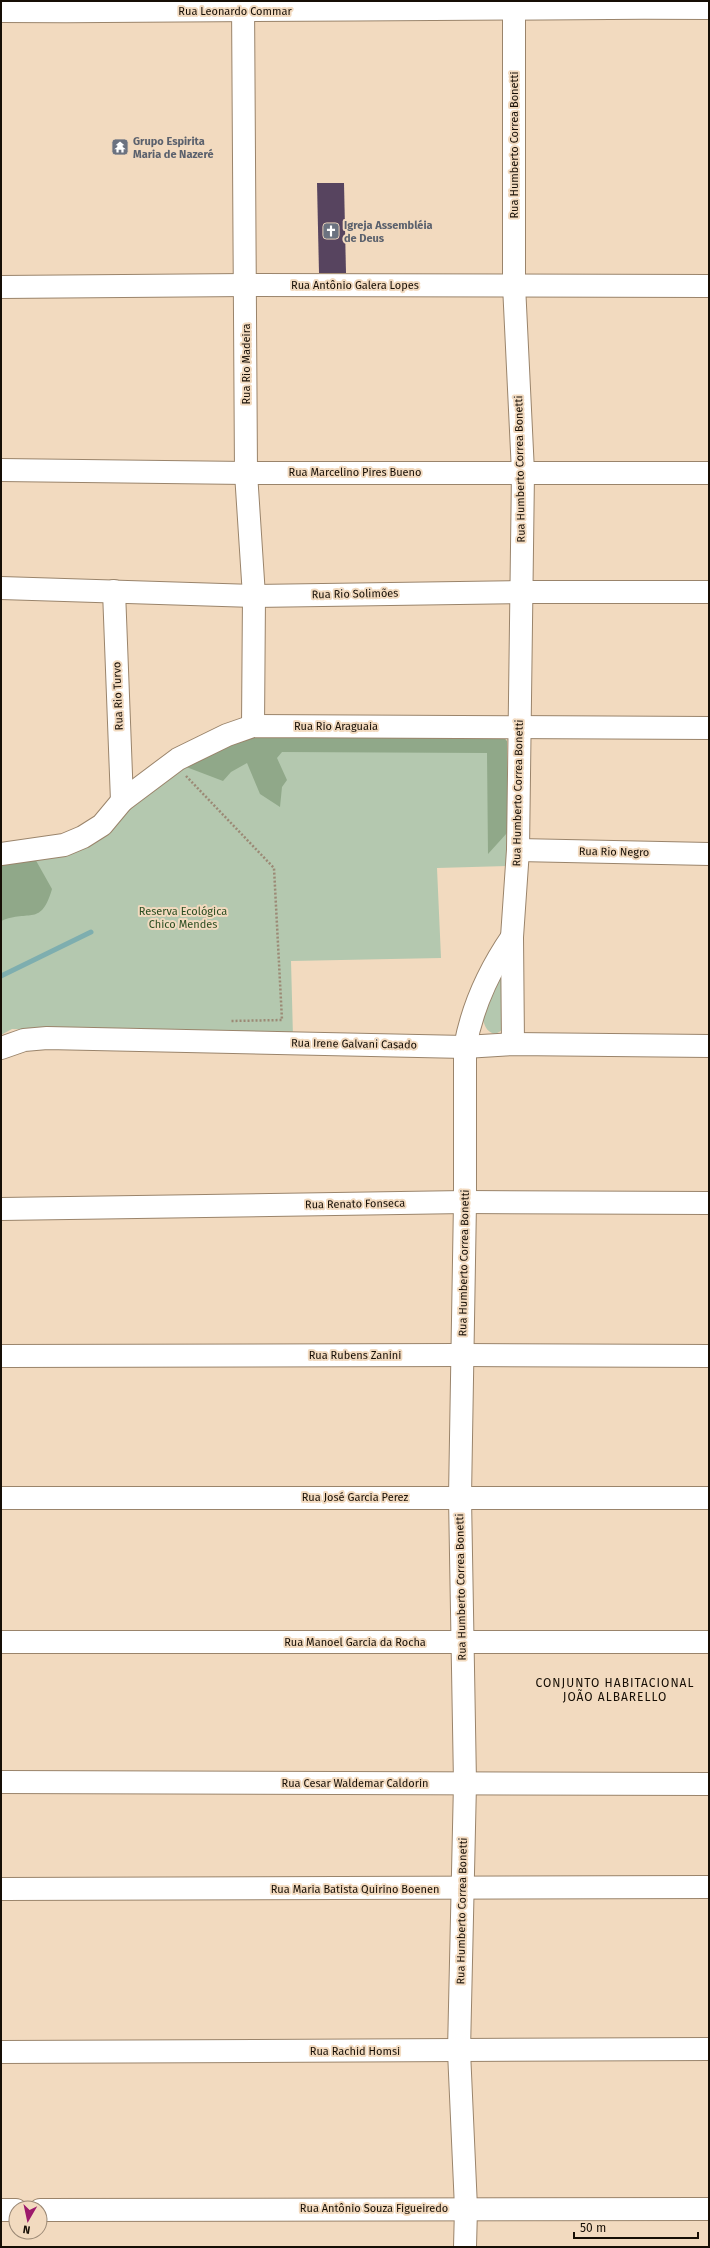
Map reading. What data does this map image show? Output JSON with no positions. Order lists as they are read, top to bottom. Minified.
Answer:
{"streets":{"street":["Rua Leonardo Commar","Rua Humberto Correa Bonetti","Rua Antônio Galera Lopes","Rua Rio Madeira","Rua Marcelino Pires Bueno","Rua Rio Solimões","Rua Rio Turvo","Rua Rio Araguaia","Rua Rio Negro","Rua Irene Galvani Casado","Rua Renato Fonseca","Rua Rubens Zanini","Rua José Garcia Perez","Rua Manoel Garcia da Rocha","Rua Cesar Waldemar Caldorin","Rua Maria Batista Quirino Boenen","Rua Rachid Homsi","Rua Antônio Souza Figueiredo"]},"crossings":[["Rua Leonardo Commar","Rua Humberto Correa Bonetti"],["Rua Leonardo Commar","Rua Rio Madeira"],["Rua Humberto Correa Bonetti","Rua Antônio Galera Lopes"],["Rua Humberto Correa Bonetti","Rua Marcelino Pires Bueno"],["Rua Humberto Correa Bonetti","Rua Rio Solimões"],["Rua Humberto Correa Bonetti","Rua Rio Araguaia"],["Rua Humberto Correa Bonetti","Rua Rio Negro"],["Rua Humberto Correa Bonetti","Rua Irene Galvani Casado"],["Rua Humberto Correa Bonetti","Rua Renato Fonseca"],["Rua Humberto Correa Bonetti","Rua Rubens Zanini"],["Rua Humberto Correa Bonetti","Rua José Garcia Perez"],["Rua Humberto Correa Bonetti","Rua Manoel Garcia da Rocha"],["Rua Humberto Correa Bonetti","Rua Cesar Waldemar Caldorin"],["Rua Humberto Correa Bonetti","Rua Maria Batista Quirino Boenen"],["Rua Humberto Correa Bonetti","Rua Rachid Homsi"],["Rua Humberto Correa Bonetti","Rua Antônio Souza Figueiredo"],["Rua Antônio Galera Lopes","Rua Rio Madeira"],["Rua Rio Madeira","Rua Marcelino Pires Bueno"],["Rua Rio Madeira","Rua Rio Solimões"],["Rua Rio Madeira","Rua Rio Araguaia"],["Rua Rio Solimões","Rua Rio Turvo"],["Rua Rio Turvo","Rua Rio Araguaia"]],"districts":["CONJUNTO HABITACIONAL JOÃO ALBARELLO"],"parks":["Reserva Ecológica Chico Mendes"],"places":{"temple":["Grupo Espirita Maria de Nazeré"],"church":["Igreja Assembléia de Deus"]},"scale_bar":"50 m","north":"bottom"}
